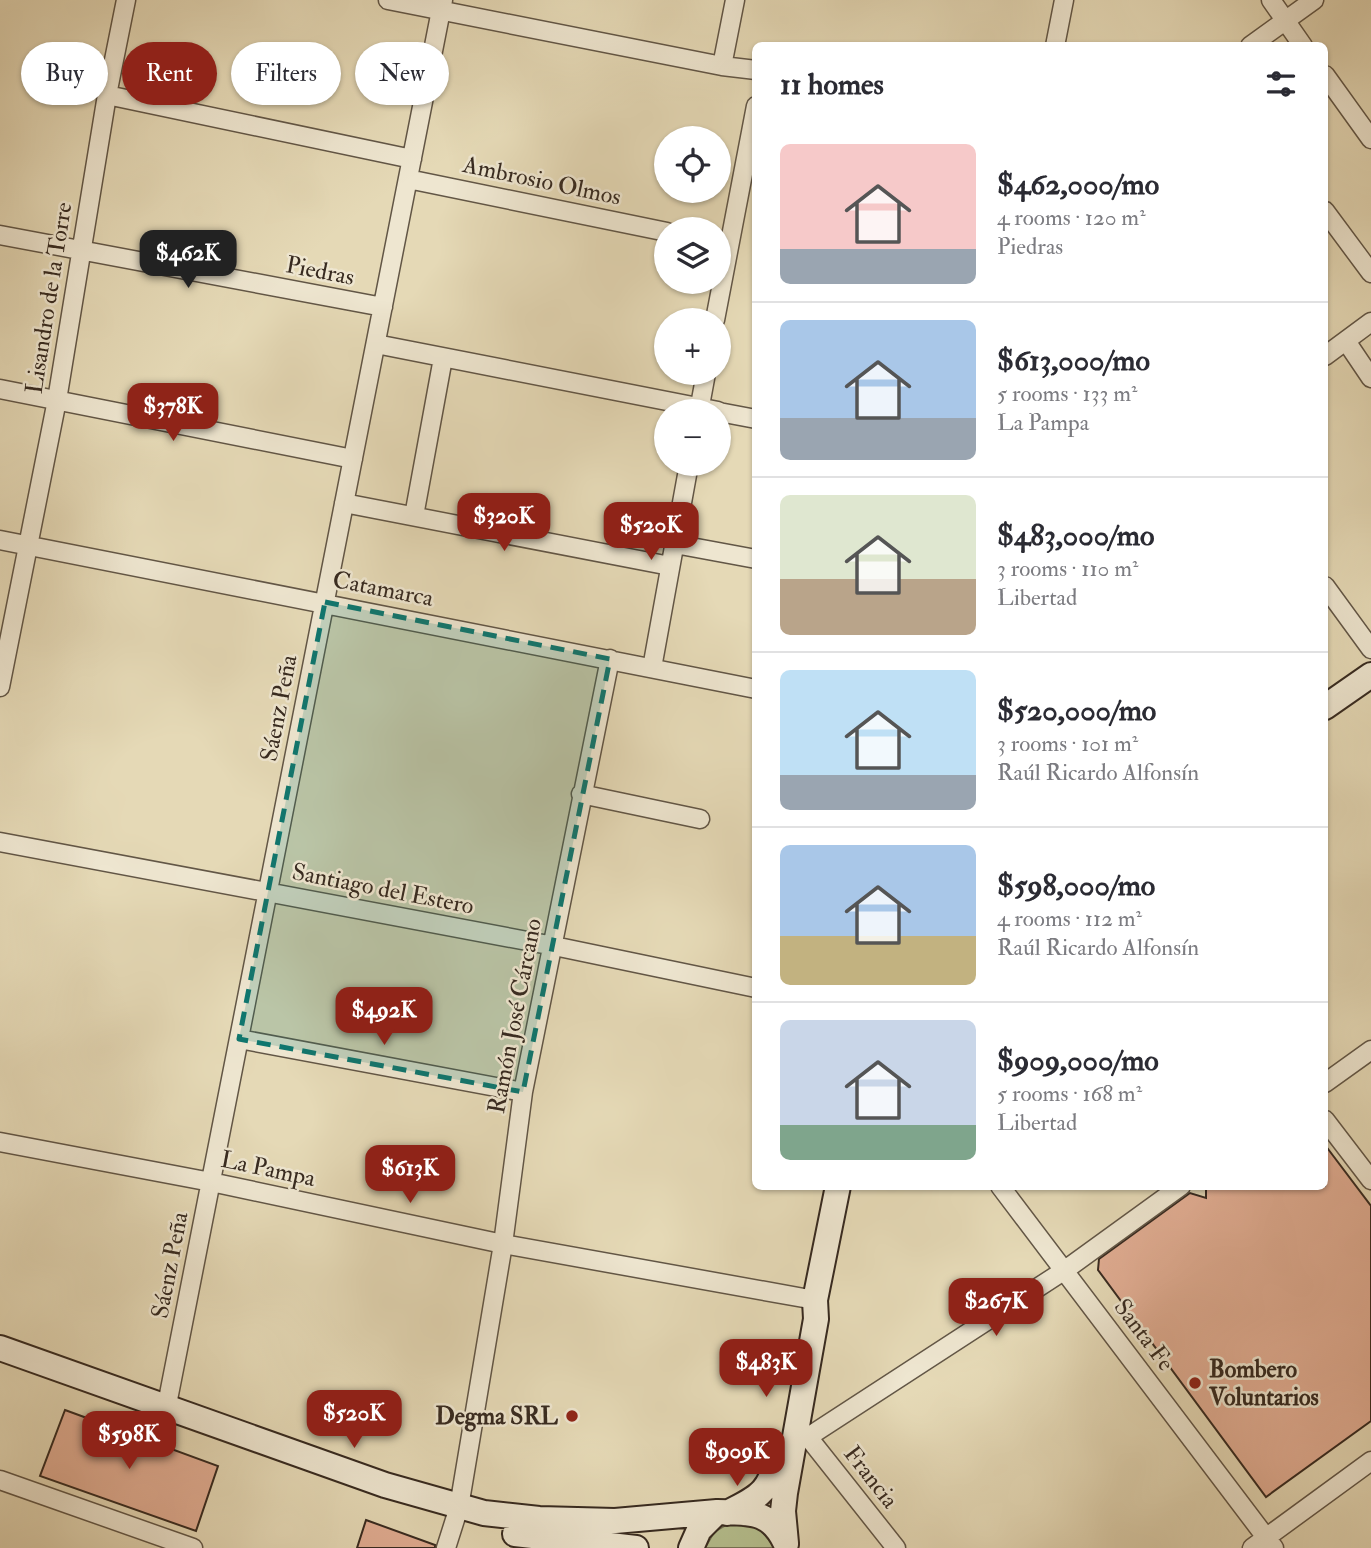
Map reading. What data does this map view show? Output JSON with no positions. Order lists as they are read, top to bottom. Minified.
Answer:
{"streets":{"street":["Ambrosio Olmos","Piedras","Lisandro de la Torre","Catamarca","Sáenz Peña","Santiago del Estero","Ramón José Cárcano","La Pampa","Santa Fe","Francia"]},"crossings":[["Ambrosio Olmos","Sáenz Peña"],["Piedras","Lisandro de la Torre"],["Piedras","Sáenz Peña"],["Lisandro de la Torre","Catamarca"],["Catamarca","Sáenz Peña"],["Catamarca","Ramón José Cárcano"],["Sáenz Peña","Santiago del Estero"],["Sáenz Peña","La Pampa"],["Santiago del Estero","Ramón José Cárcano"],["Ramón José Cárcano","La Pampa"]],"places":["Bombero Voluntarios","Degma SRL"],"page":{"chip":["Buy","Rent","Filters","New"],"heading":"11 homes","map_buttons":["+","−"],"list":[{"name":"$462,000/mo","note":"4 rooms · 120 m² · Piedras"},{"name":"$613,000/mo","note":"5 rooms · 133 m² · La Pampa"},{"name":"$483,000/mo","note":"3 rooms · 110 m² · Libertad"},{"name":"$520,000/mo","note":"3 rooms · 101 m² · Raúl Ricardo Alfonsín"},{"name":"$598,000/mo","note":"4 rooms · 112 m² · Raúl Ricardo Alfonsín"},{"name":"$909,000/mo","note":"5 rooms · 168 m² · Libertad"}],"price":["$462K","$378K","$320K","$520K","$492K","$613K","$267K","$483K","$520K","$598K","$909K"]}}
